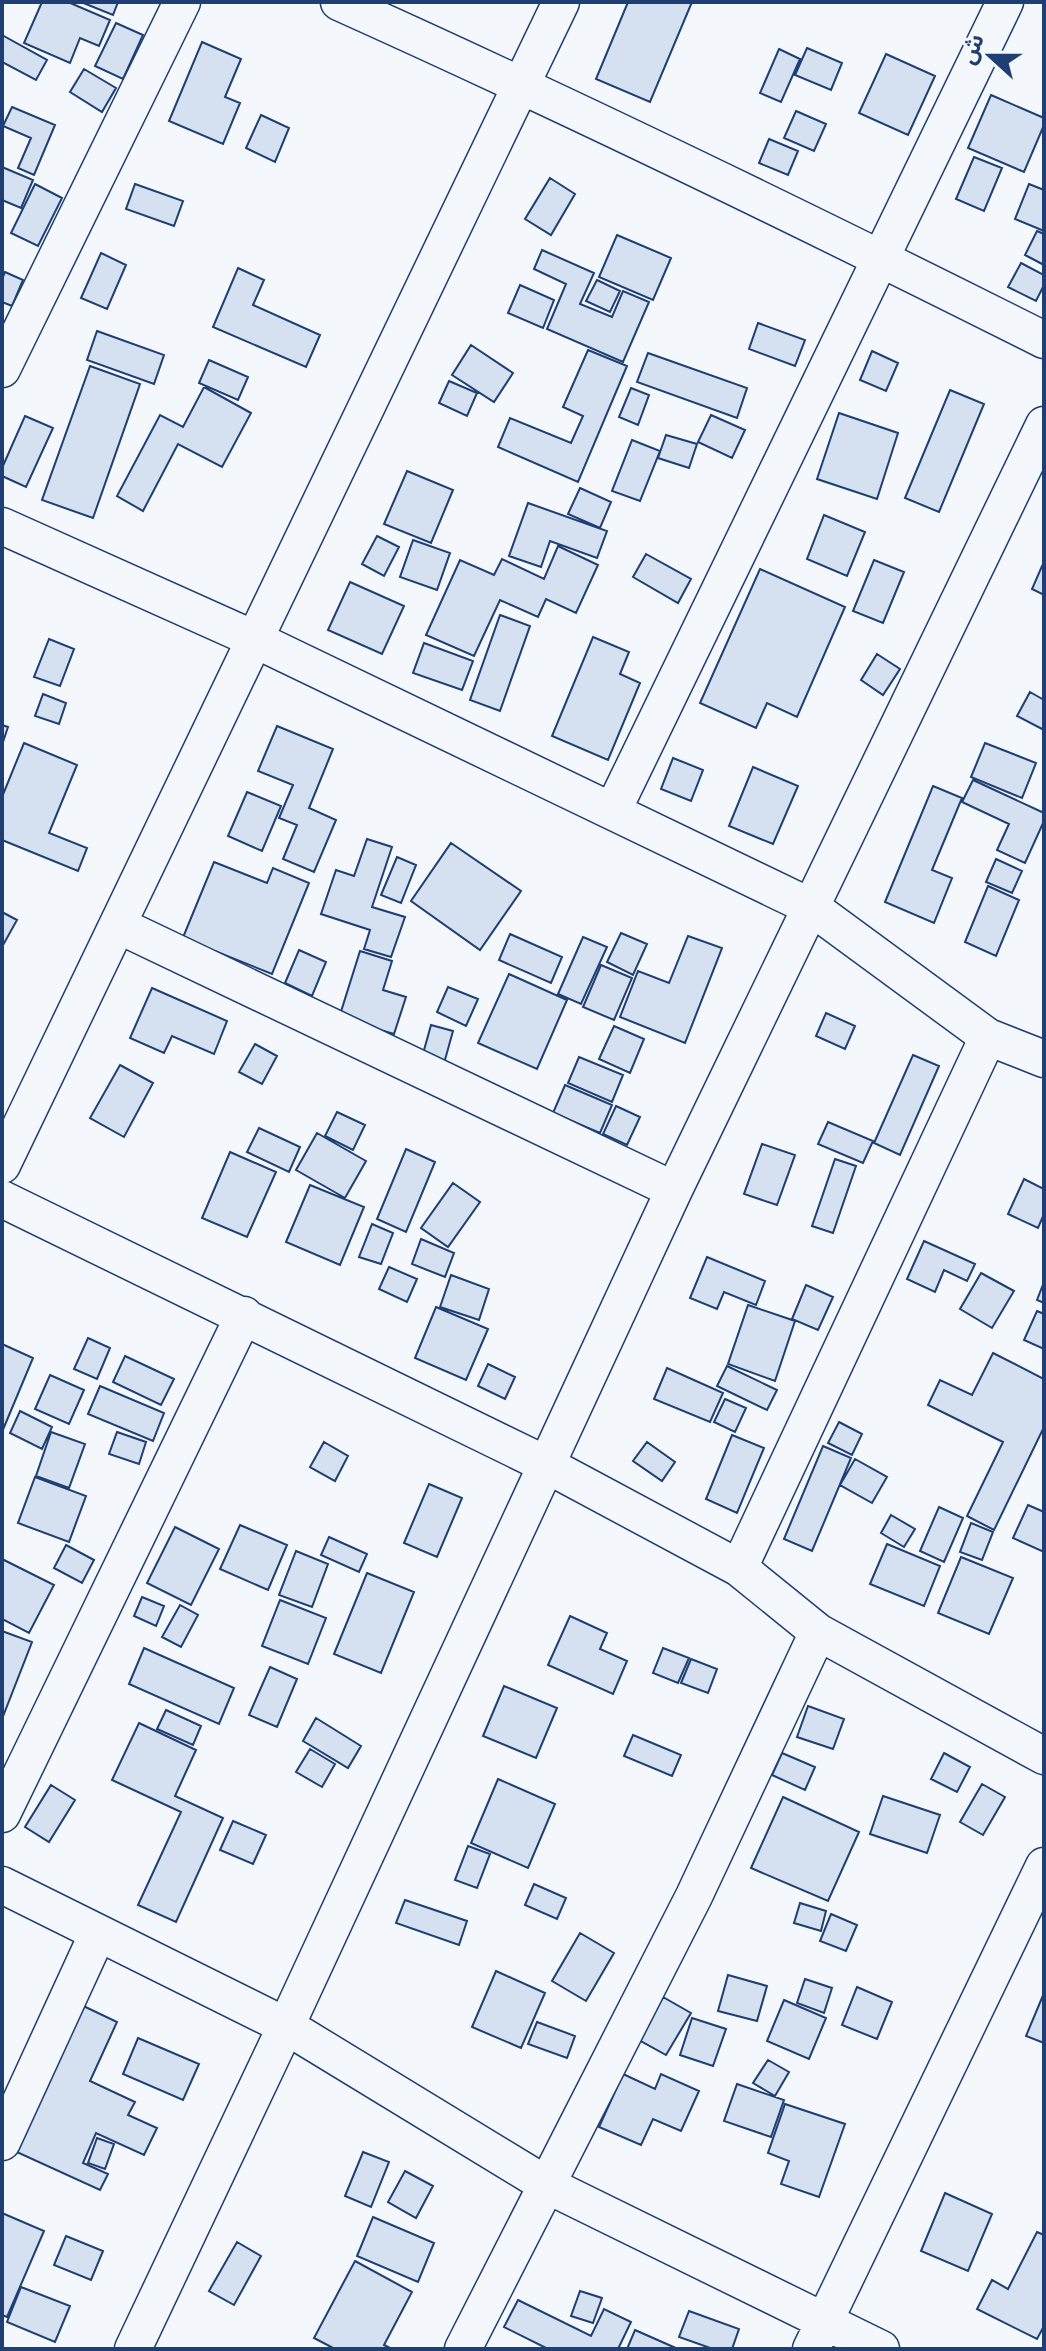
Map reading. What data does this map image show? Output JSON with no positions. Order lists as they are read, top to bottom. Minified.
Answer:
{"north":"left"}
